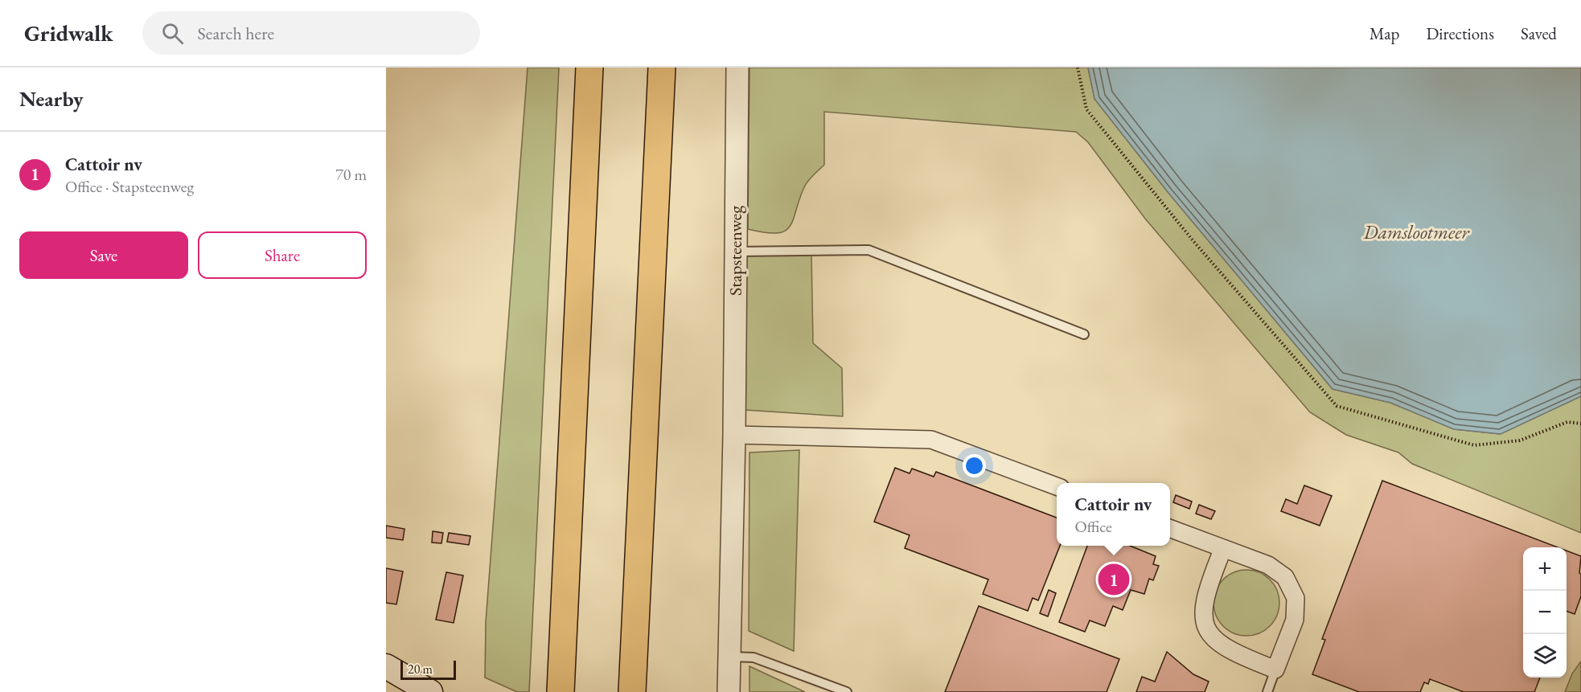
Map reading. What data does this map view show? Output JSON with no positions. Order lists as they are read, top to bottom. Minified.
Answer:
{"streets":{"street":["Stapsteenweg"]},"water":["Damslootmeer"],"scale_bar":"20 m","page":{"header":"Gridwalk","search":"Search here","nav":["Map","Directions","Saved"],"heading":"Nearby","list":[{"mark":"1","name":"Cattoir nv","note":"Office · Stapsteenweg","value":"70 m"}],"buttons":["Save","Share"],"popup":["Cattoir nv","Office"],"map_buttons":["+","−"],"pins":"1","scale":"20 m"}}
